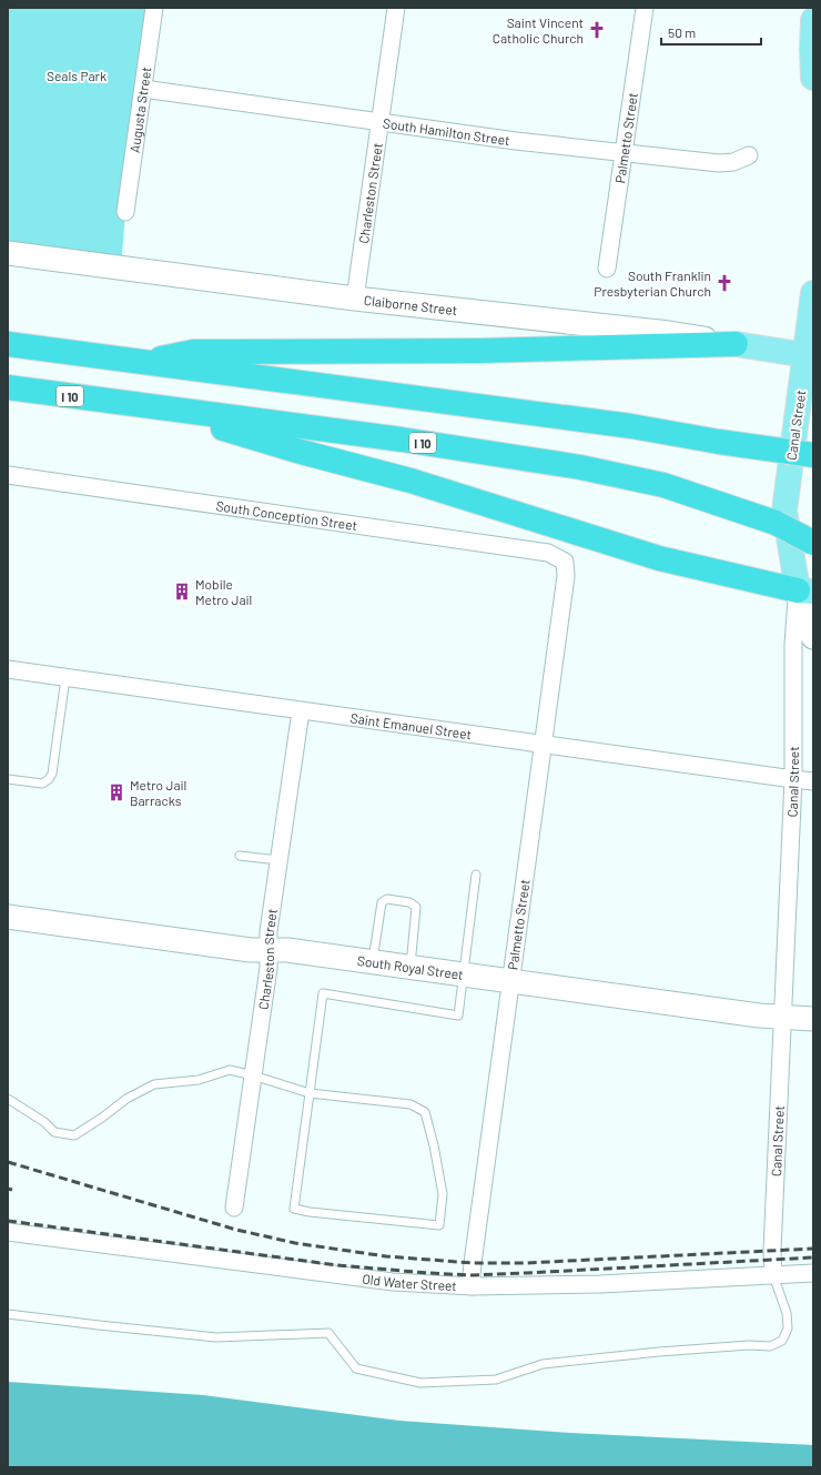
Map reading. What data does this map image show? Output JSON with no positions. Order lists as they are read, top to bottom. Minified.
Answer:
{"streets":{"highway":["I 10"],"main road":["Claiborne Street","Canal Street"],"street":["Augusta Street","South Hamilton Street","Palmetto Street","Charleston Street","South Conception Street","Saint Emanuel Street","South Royal Street","Old Water Street"]},"crossings":[["Augusta Street","South Hamilton Street"],["South Hamilton Street","Palmetto Street"],["South Hamilton Street","Charleston Street"],["Palmetto Street","South Conception Street"],["Palmetto Street","Saint Emanuel Street"],["Palmetto Street","South Royal Street"],["Palmetto Street","Old Water Street"],["Charleston Street","Claiborne Street"],["Charleston Street","Saint Emanuel Street"],["Charleston Street","South Royal Street"],["Claiborne Street","Canal Street"],["Canal Street","Saint Emanuel Street"],["Canal Street","South Royal Street"],["Canal Street","Old Water Street"]],"parks":["Seals Park"],"places":{"church":["Saint Vincent Catholic Church","South Franklin Presbyterian Church"],"building":["Mobile Metro Jail","Metro Jail Barracks"]},"scale_bar":"50 m"}
